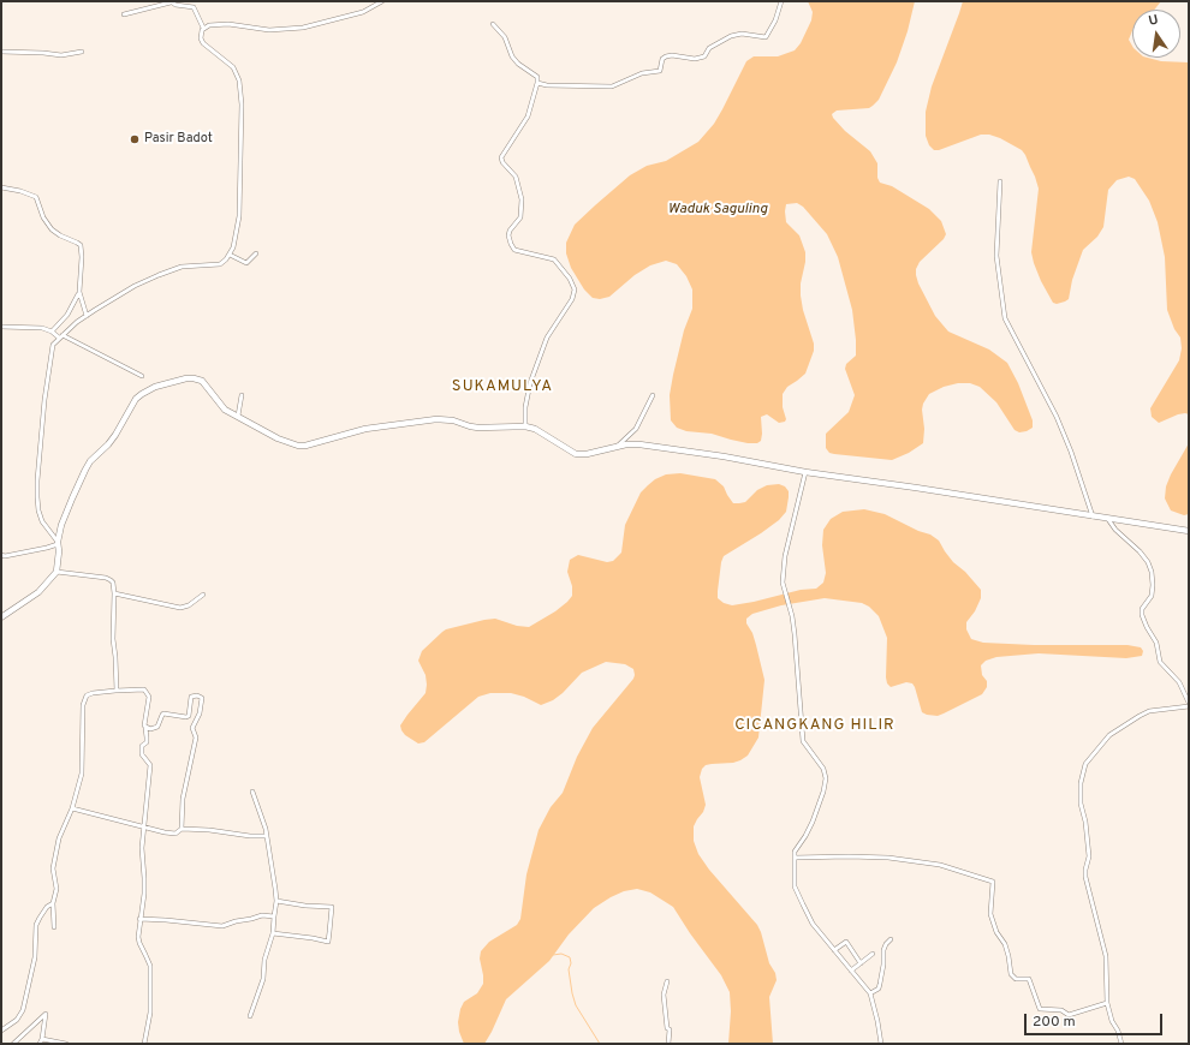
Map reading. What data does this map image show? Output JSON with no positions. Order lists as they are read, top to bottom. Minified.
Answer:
{"districts":["SUKAMULYA","CICANGKANG HILIR"],"water":["Waduk Saguling"],"places":["Pasir Badot"],"scale_bar":"200 m","north":"top"}
